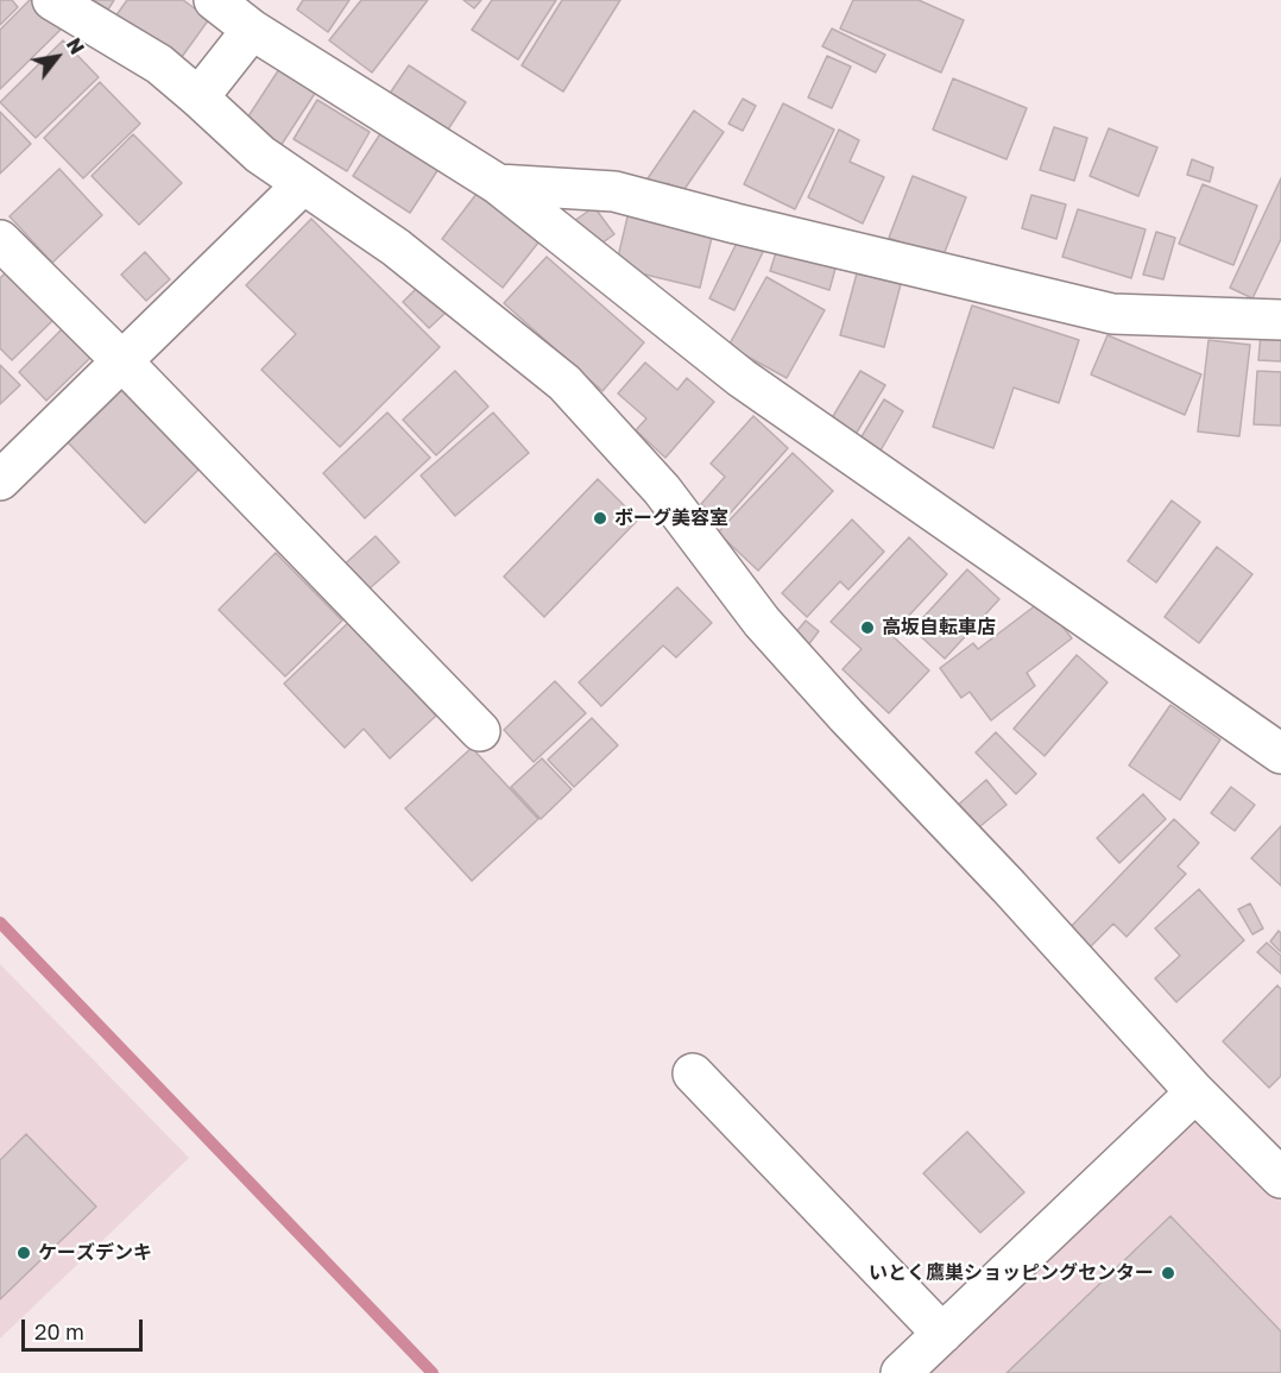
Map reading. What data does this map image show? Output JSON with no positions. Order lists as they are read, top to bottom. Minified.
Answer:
{"places":["ボーグ美容室","高坂自転車店","ケーズデンキ","いとく鷹巣ショッピングセンター"],"scale_bar":"20 m","north":"top right"}
